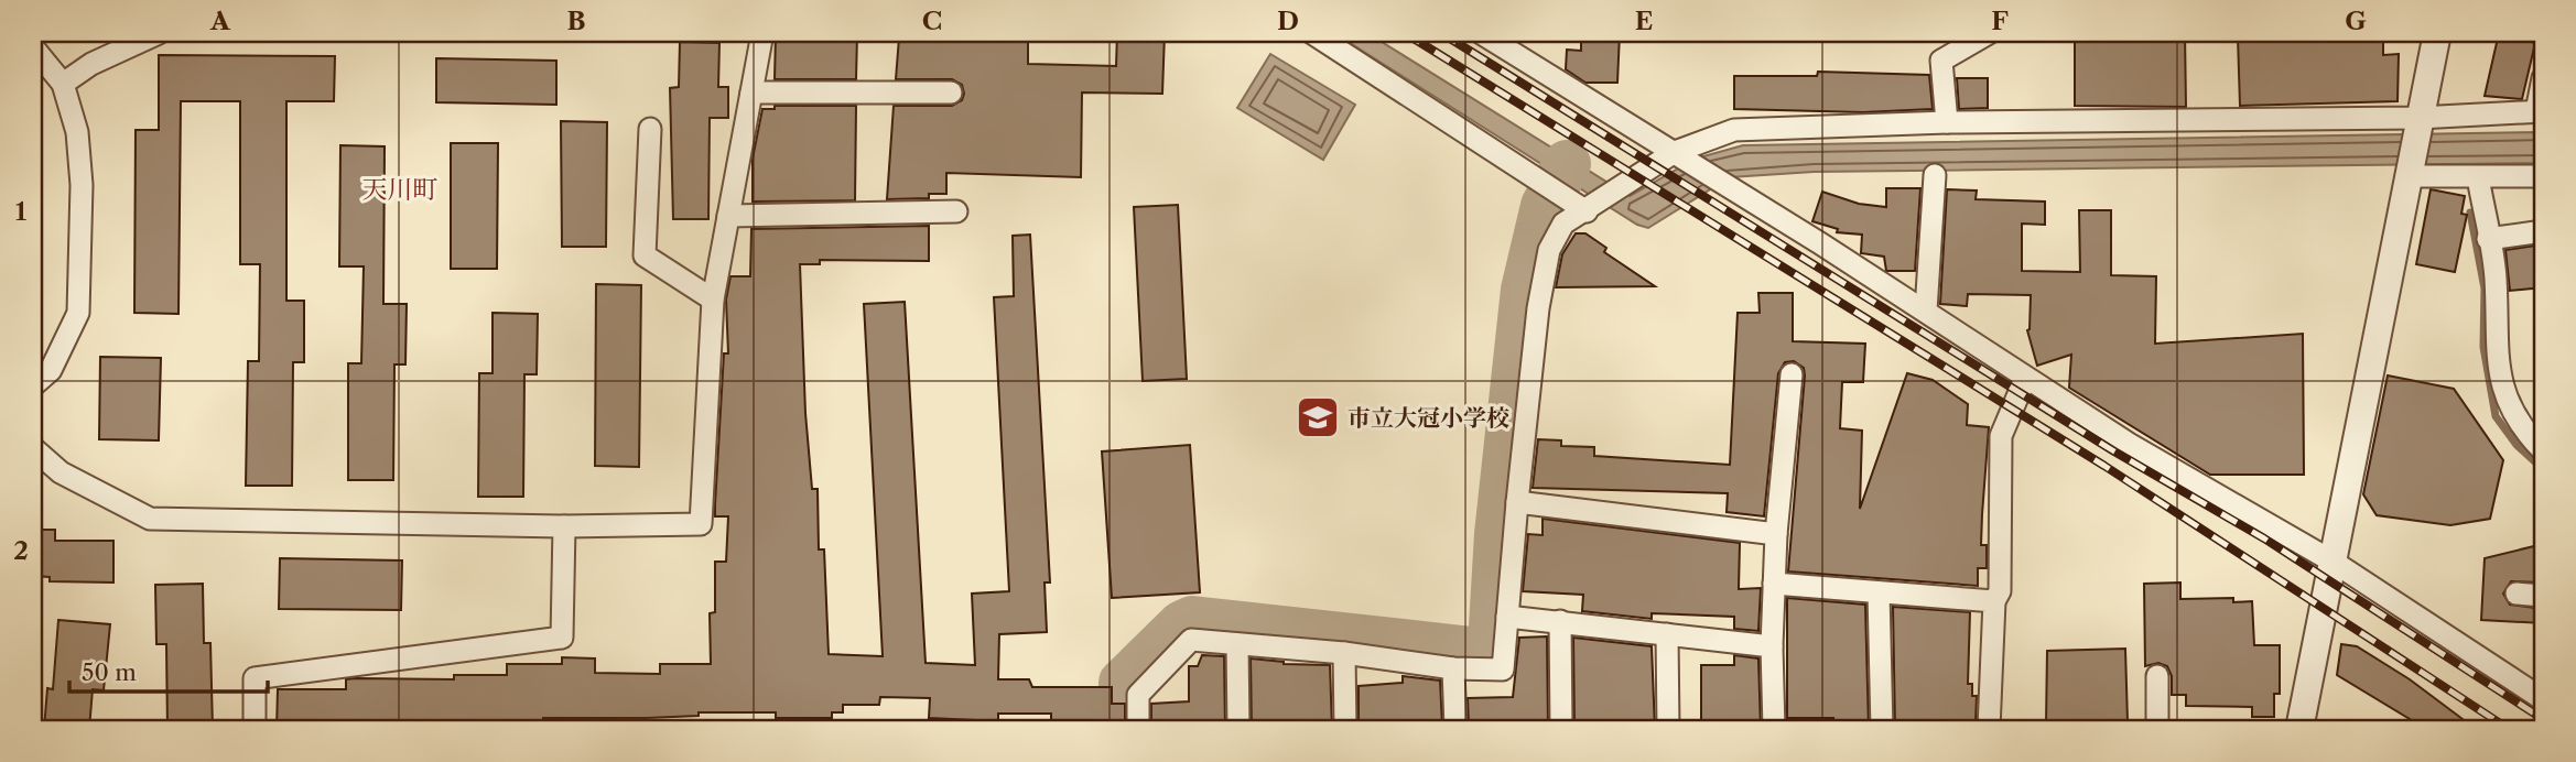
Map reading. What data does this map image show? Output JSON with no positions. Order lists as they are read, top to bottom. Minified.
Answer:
{"districts":["天川町"],"places":{"school or university":["市立大冠小学校"]},"scale_bar":"50 m","grid":{"columns":["A","B","C","D","E","F","G"],"rows":["1","2"]}}
